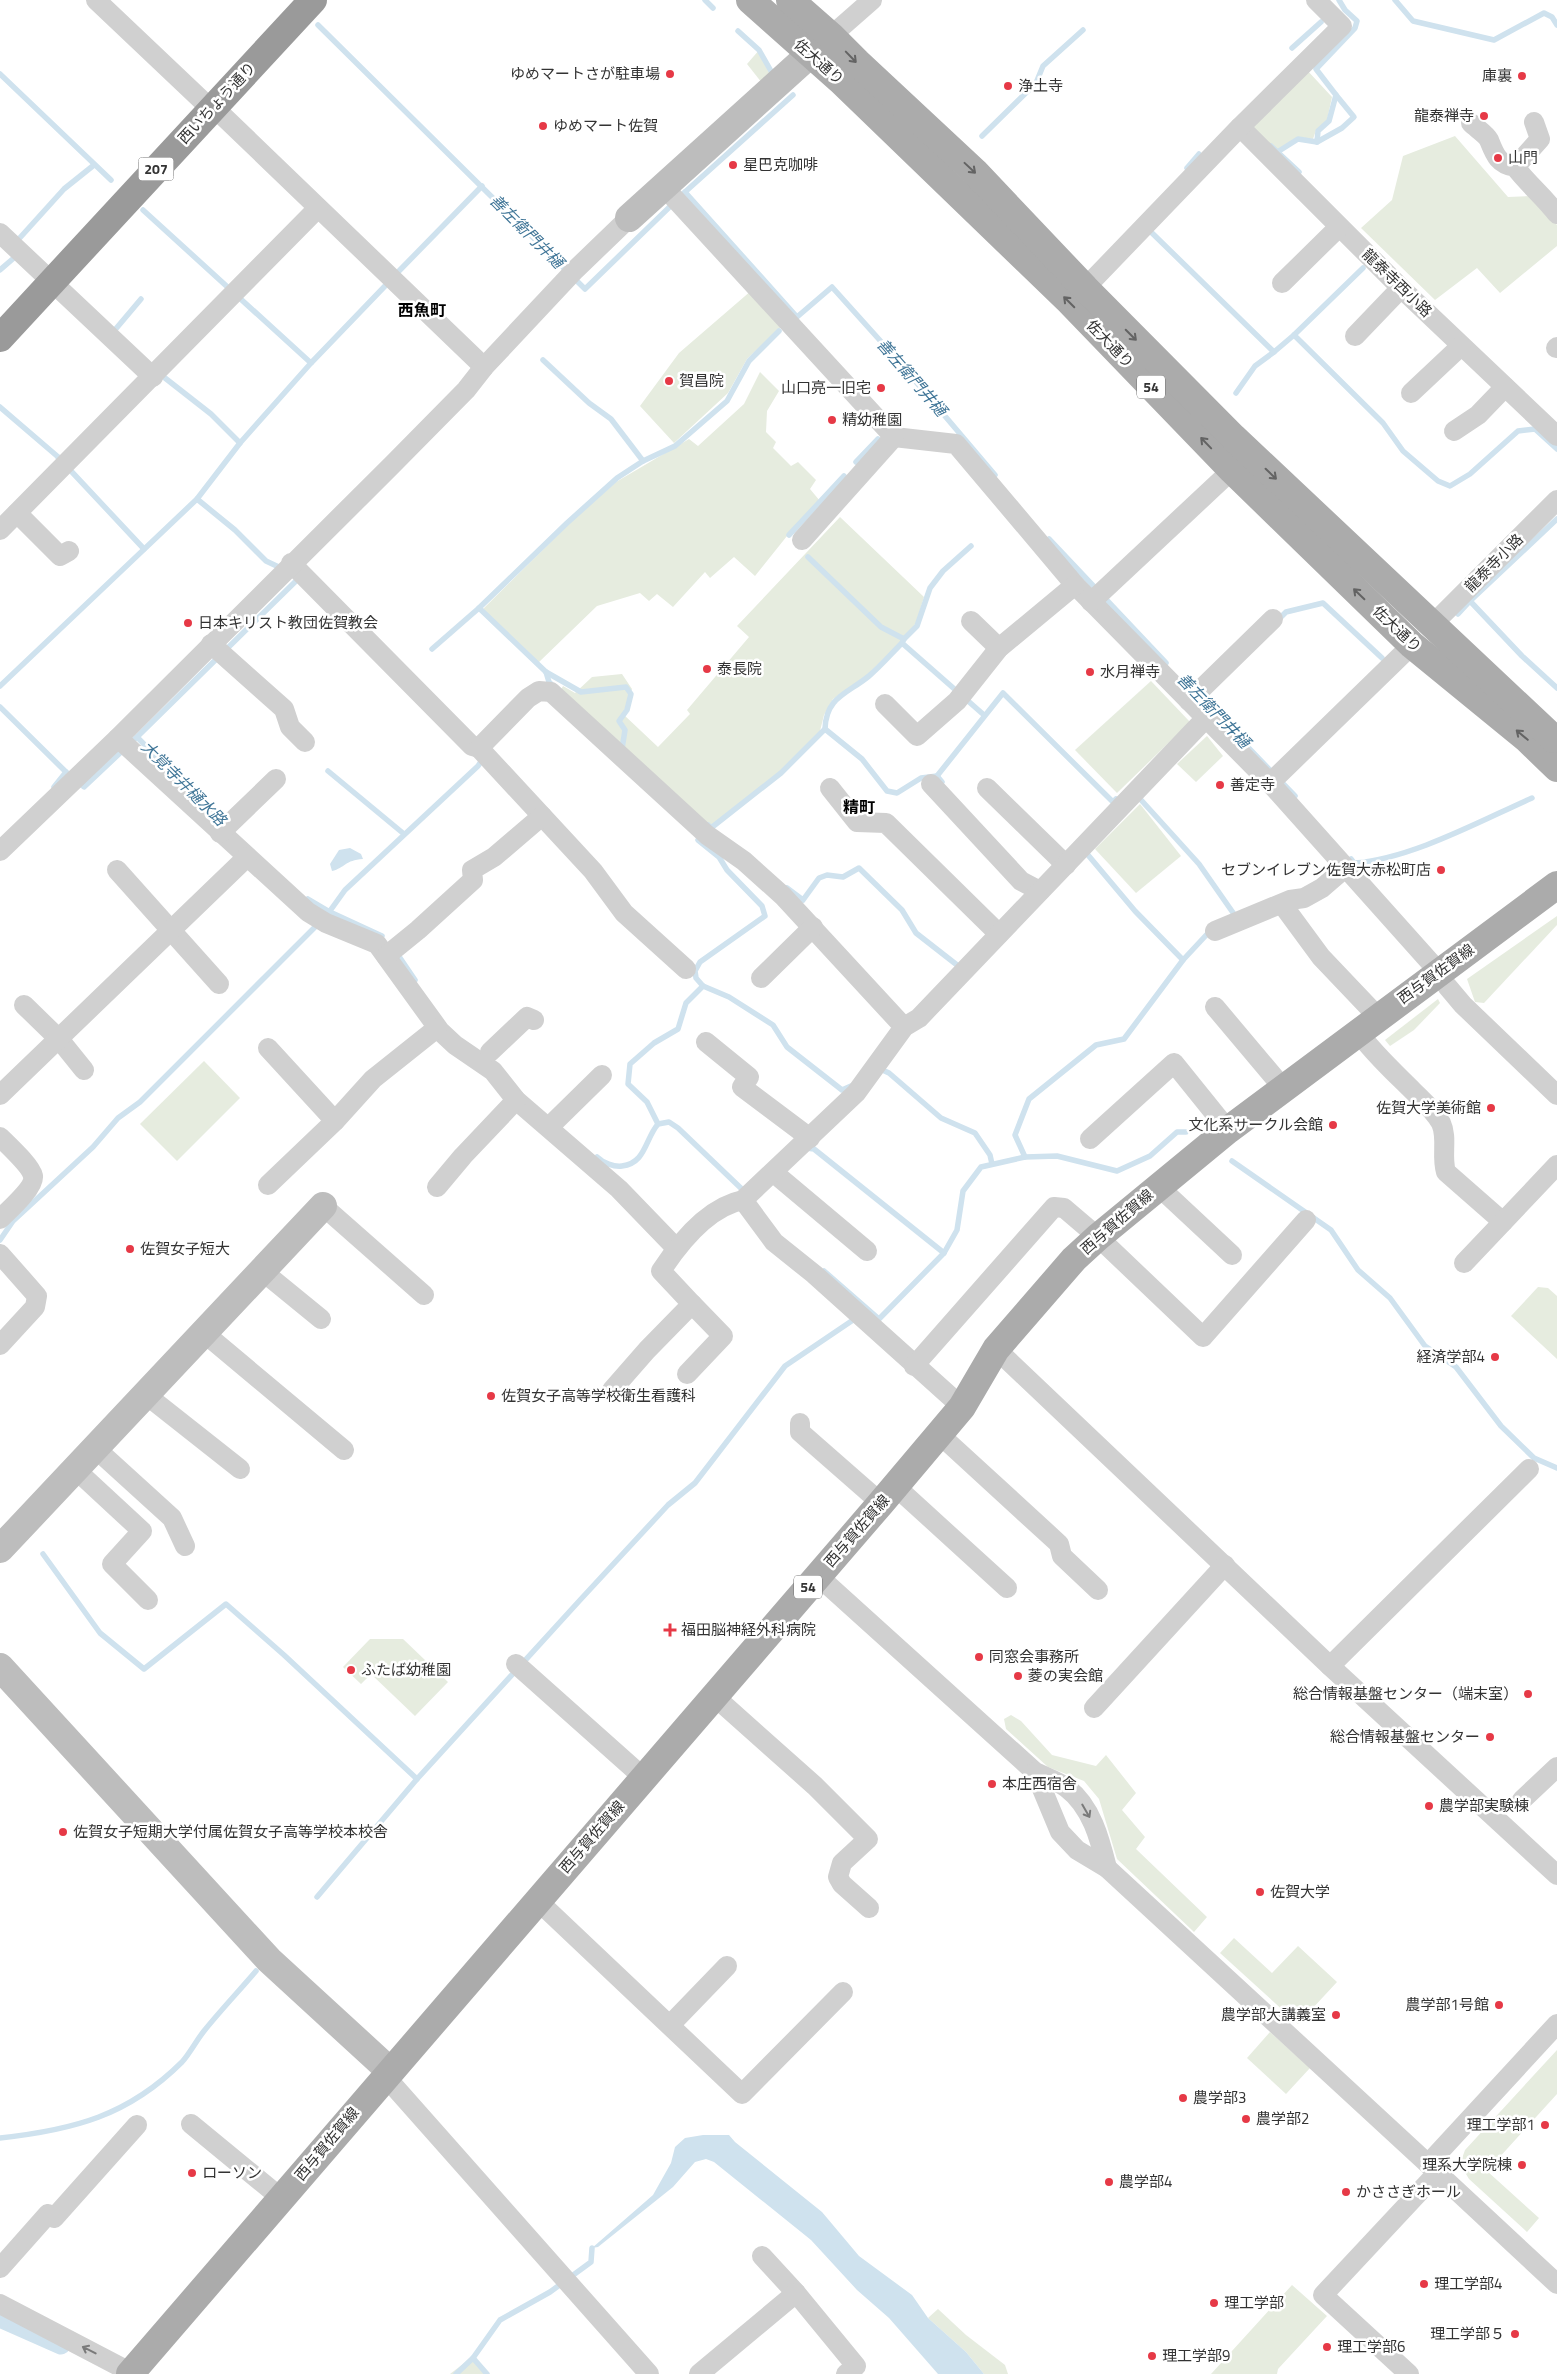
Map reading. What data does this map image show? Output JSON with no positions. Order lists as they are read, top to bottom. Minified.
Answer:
{"streets":{"highway":["西いちょう通り","207"],"main road":["佐大通り","54","西与賀佐賀線"],"street":["龍泰寺西小路","龍泰寺小路"]},"crossings":[["佐大通り","龍泰寺小路"]],"districts":["西魚町","精町"],"water":["善左衛門井樋","大覚寺井樋水路"],"places":{"other":["ゆめマートさが駐車場","庫裏","浄土寺","龍泰禅寺","ゆめマート佐賀","山門","星巴克咖啡","賀昌院","山口亮一旧宅","精幼稚園","日本キリスト教団佐賀教会","泰長院","水月禅寺","善定寺","セブンイレブン佐賀大赤松町店","佐賀大学美術館","文化系サークル会館","佐賀女子短大","経済学部4","佐賀女子高等学校衛生看護科","同窓会事務所","ふたば幼稚園","菱の実会館","総合情報基盤センター（端末室）","総合情報基盤センター","本庄西宿舎","農学部実験棟","佐賀女子短期大学付属佐賀女子高等学校本校舎","佐賀大学","農学部1号館","農学部大講義室","農学部3","農学部2","理工学部1","理系大学院棟","ローソン","農学部4","かささぎホール","理工学部4","理工学部","理工学部５","理工学部6","理工学部9"],"health":["福田脳神経外科病院"]}}
